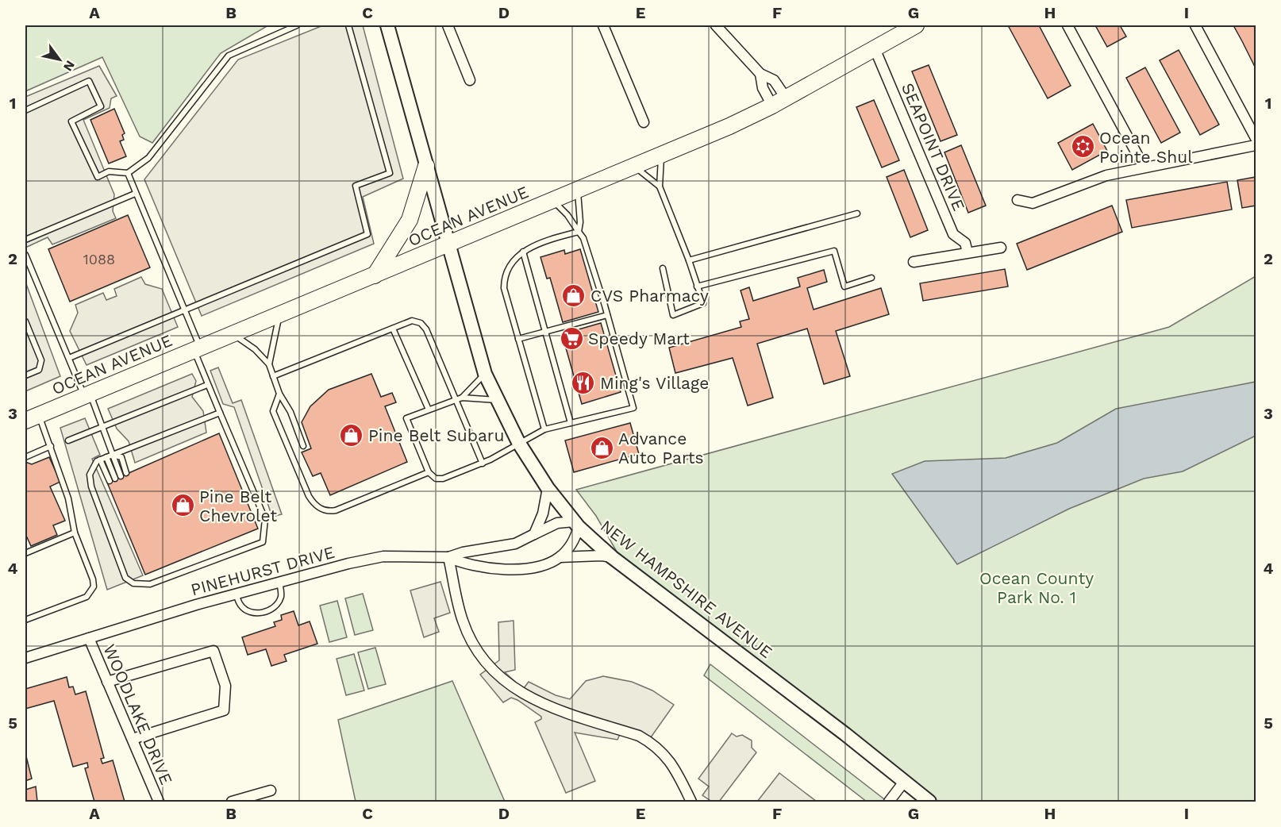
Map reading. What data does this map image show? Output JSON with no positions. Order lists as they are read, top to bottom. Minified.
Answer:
{"streets":{"main road":["OCEAN AVENUE","NEW HAMPSHIRE AVENUE"],"street":["SEAPOINT DRIVE","PINEHURST DRIVE","WOODLAKE DRIVE"]},"crossings":[["SEAPOINT DRIVE","OCEAN AVENUE"],["OCEAN AVENUE","NEW HAMPSHIRE AVENUE"],["PINEHURST DRIVE","NEW HAMPSHIRE AVENUE"],["PINEHURST DRIVE","WOODLAKE DRIVE"]],"parks":["Ocean County Park No. 1"],"places":{"synagogue":["Ocean Pointe Shul"],"shop":["CVS Pharmacy","Pine Belt Subaru","Advance Auto Parts","Pine Belt Chevrolet"],"supermarket":["Speedy Mart"],"restaurant":["Ming's Village"]},"house_numbers":["1088"],"north":"bottom right","grid":{"columns":["A","B","C","D","E","F","G","H","I"],"rows":["1","2","3","4","5"]}}
